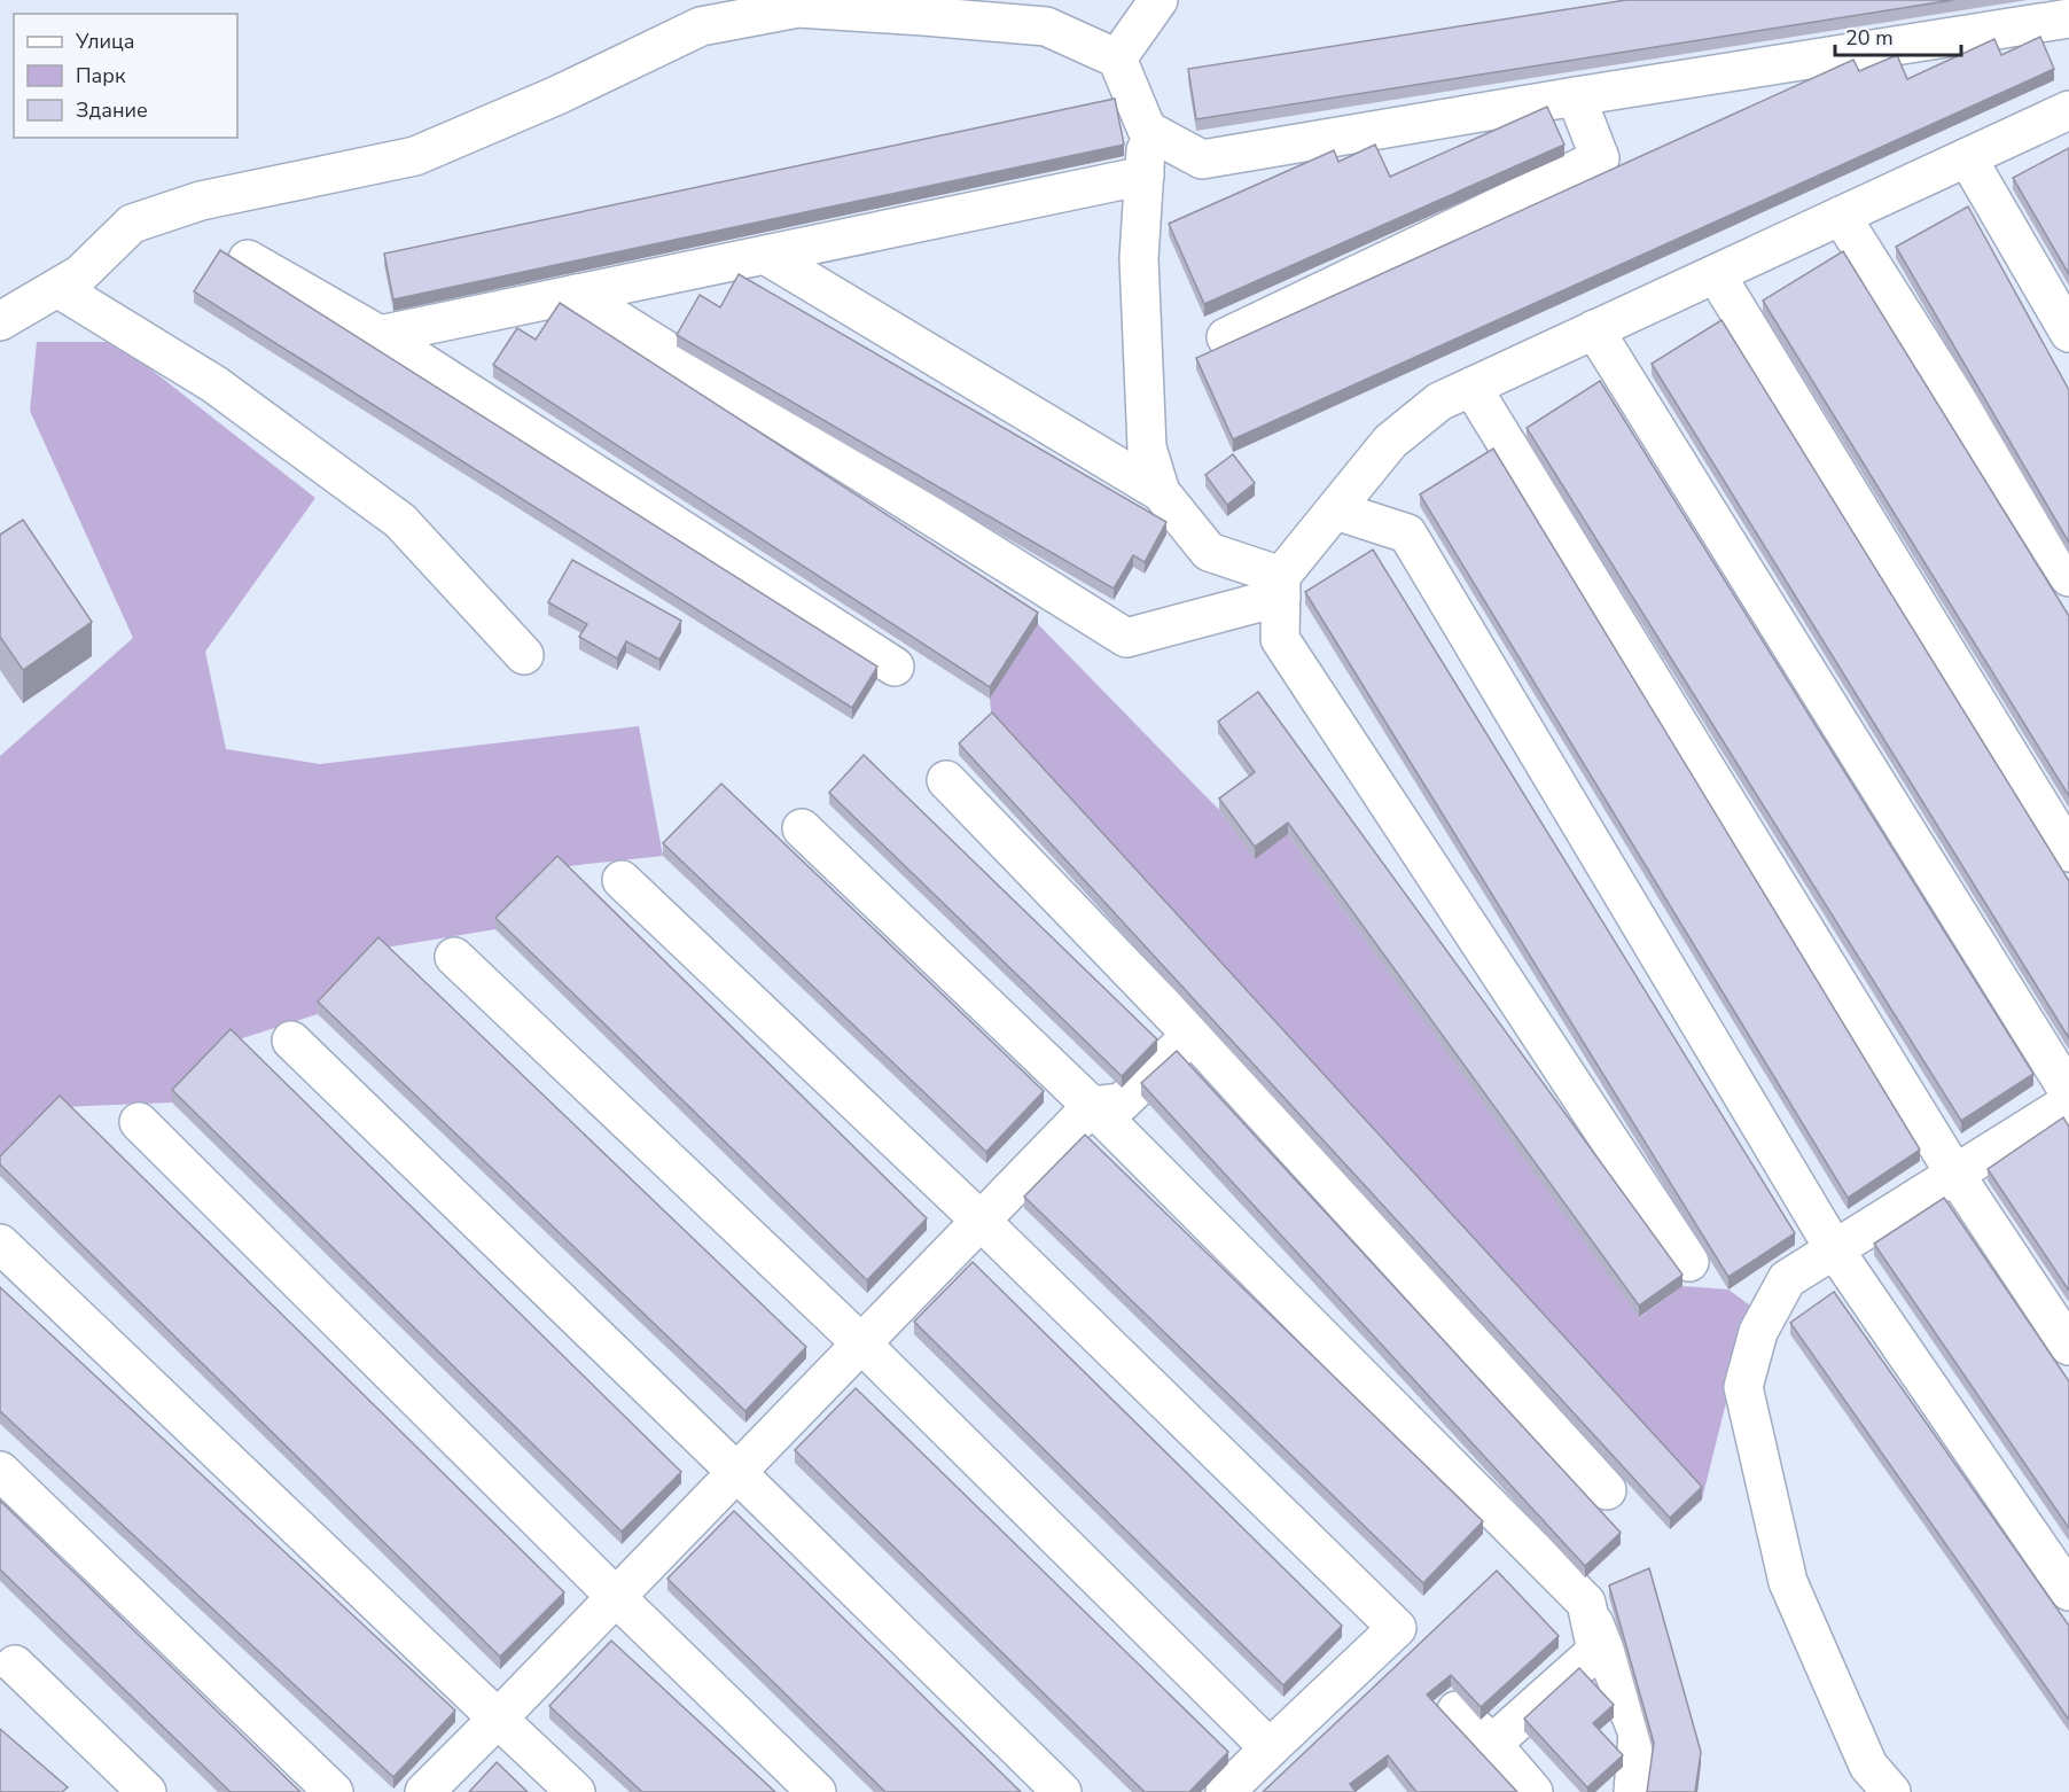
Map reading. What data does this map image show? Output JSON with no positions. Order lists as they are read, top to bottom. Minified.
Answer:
{"legend":["Улица","Парк","Здание"],"scale_bar":"20 m"}
